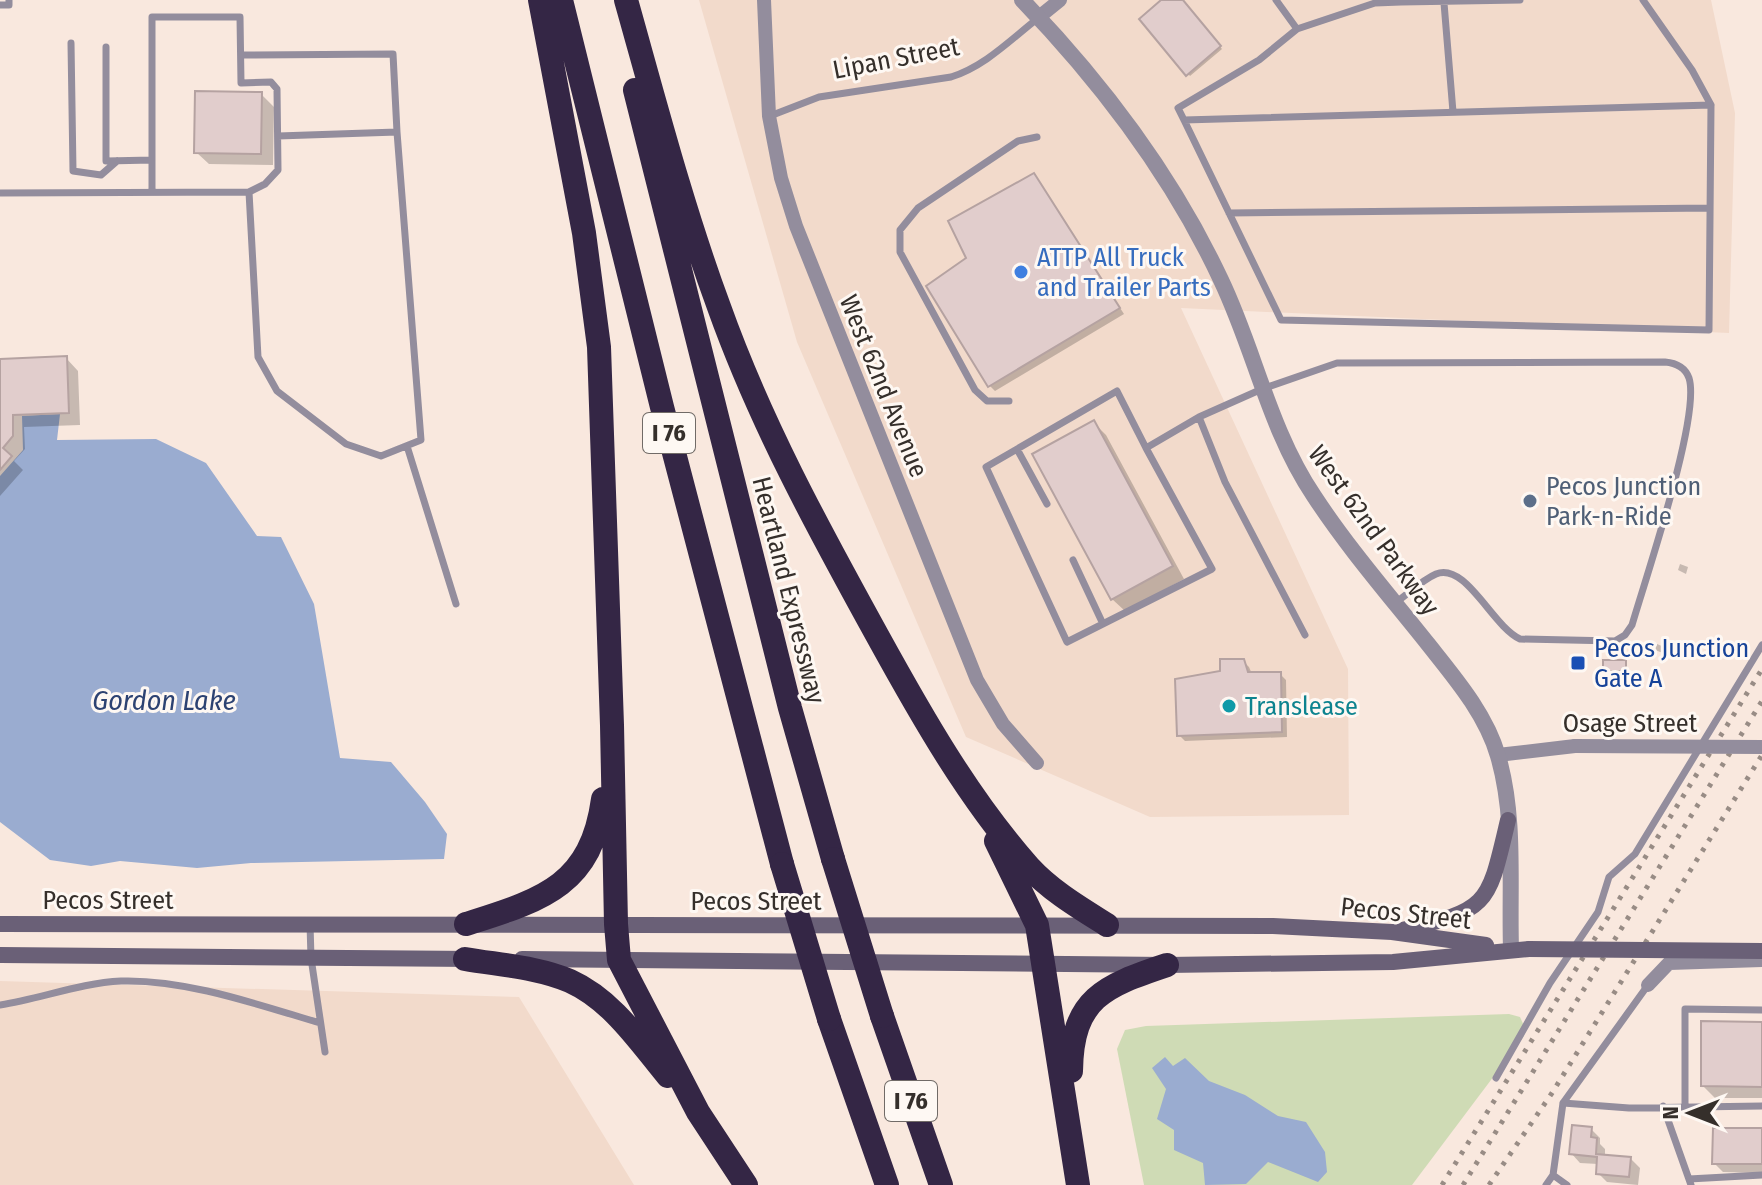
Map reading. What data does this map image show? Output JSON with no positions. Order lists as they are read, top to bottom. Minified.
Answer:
{"streets":{"highway":["I 76","Heartland Expressway"],"main road":["Pecos Street"],"street":["Lipan Street","West 62nd Avenue","West 62nd Parkway","Osage Street"]},"crossings":[["Lipan Street","West 62nd Avenue"],["Lipan Street","West 62nd Parkway"],["West 62nd Parkway","Osage Street"],["West 62nd Parkway","Pecos Street"]],"water":["Gordon Lake"],"places":{"other":["ATTP All Truck and Trailer Parts","Pecos Junction Park-n-Ride","Translease"],"transit":["Pecos Junction Gate A"]},"north":"left"}
